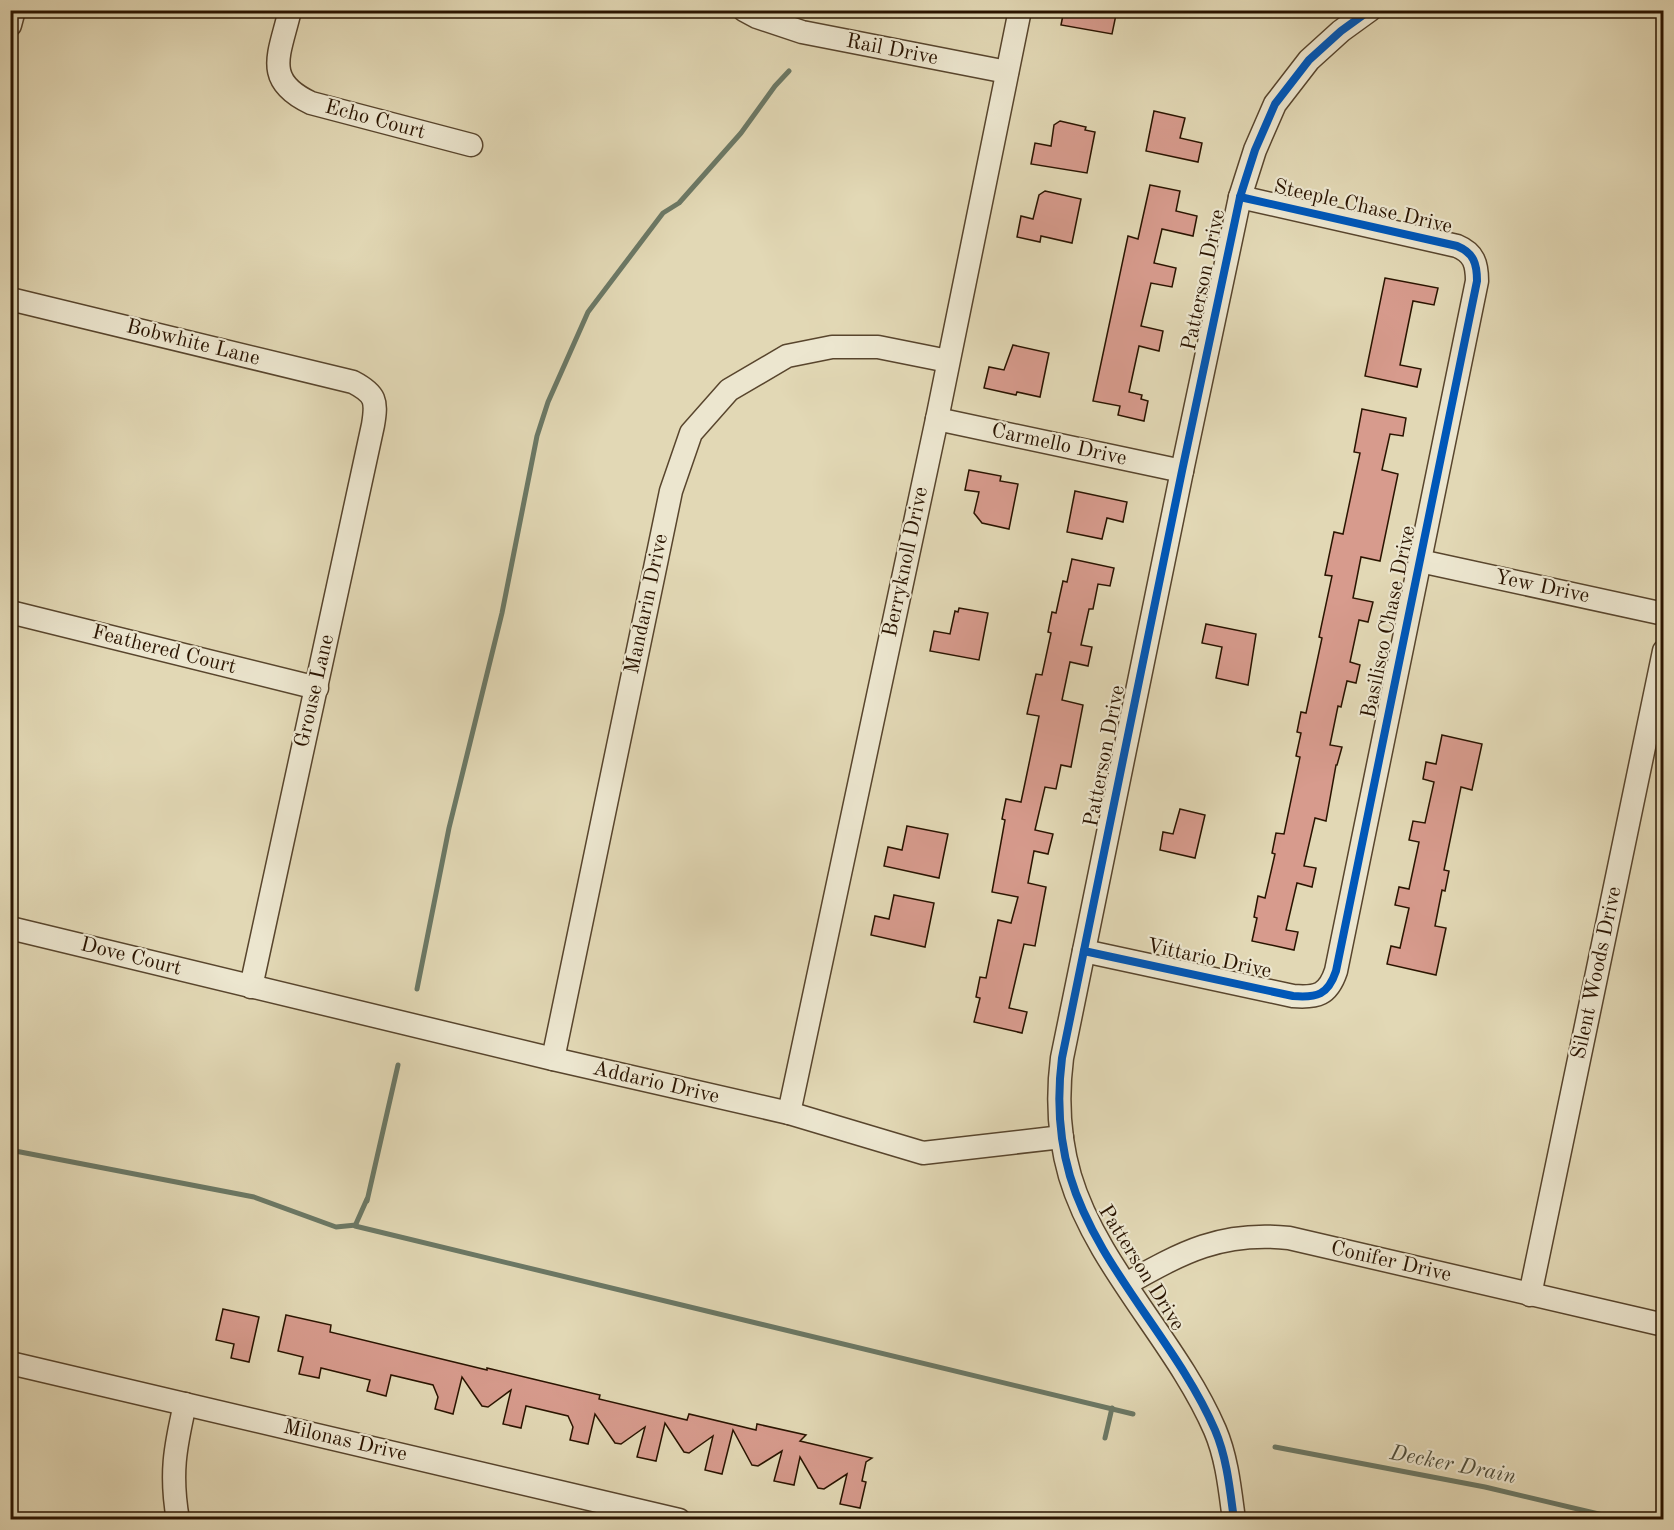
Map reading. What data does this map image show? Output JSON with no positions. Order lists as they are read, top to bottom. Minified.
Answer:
{"streets":{"street":["Rail Drive","Echo Court","Steeple Chase Drive","Patterson Drive","Bobwhite Lane","Carmello Drive","Berryknoll Drive","Yew Drive","Mandarin Drive","Basilisco Chase Drive","Feathered Court","Grouse Lane","Dove Court","Vittario Drive","Silent Woods Drive","Addario Drive","Conifer Drive","Milonas Drive"]},"crossings":[["Rail Drive","Berryknoll Drive"],["Steeple Chase Drive","Patterson Drive"],["Steeple Chase Drive","Basilisco Chase Drive"],["Patterson Drive","Carmello Drive"],["Patterson Drive","Vittario Drive"],["Patterson Drive","Addario Drive"],["Patterson Drive","Conifer Drive"],["Bobwhite Lane","Grouse Lane"],["Carmello Drive","Berryknoll Drive"],["Berryknoll Drive","Mandarin Drive"],["Berryknoll Drive","Addario Drive"],["Yew Drive","Basilisco Chase Drive"],["Mandarin Drive","Addario Drive"],["Basilisco Chase Drive","Vittario Drive"],["Feathered Court","Grouse Lane"],["Grouse Lane","Dove Court"],["Grouse Lane","Addario Drive"],["Dove Court","Addario Drive"],["Silent Woods Drive","Conifer Drive"]],"water":["Decker Drain"]}
